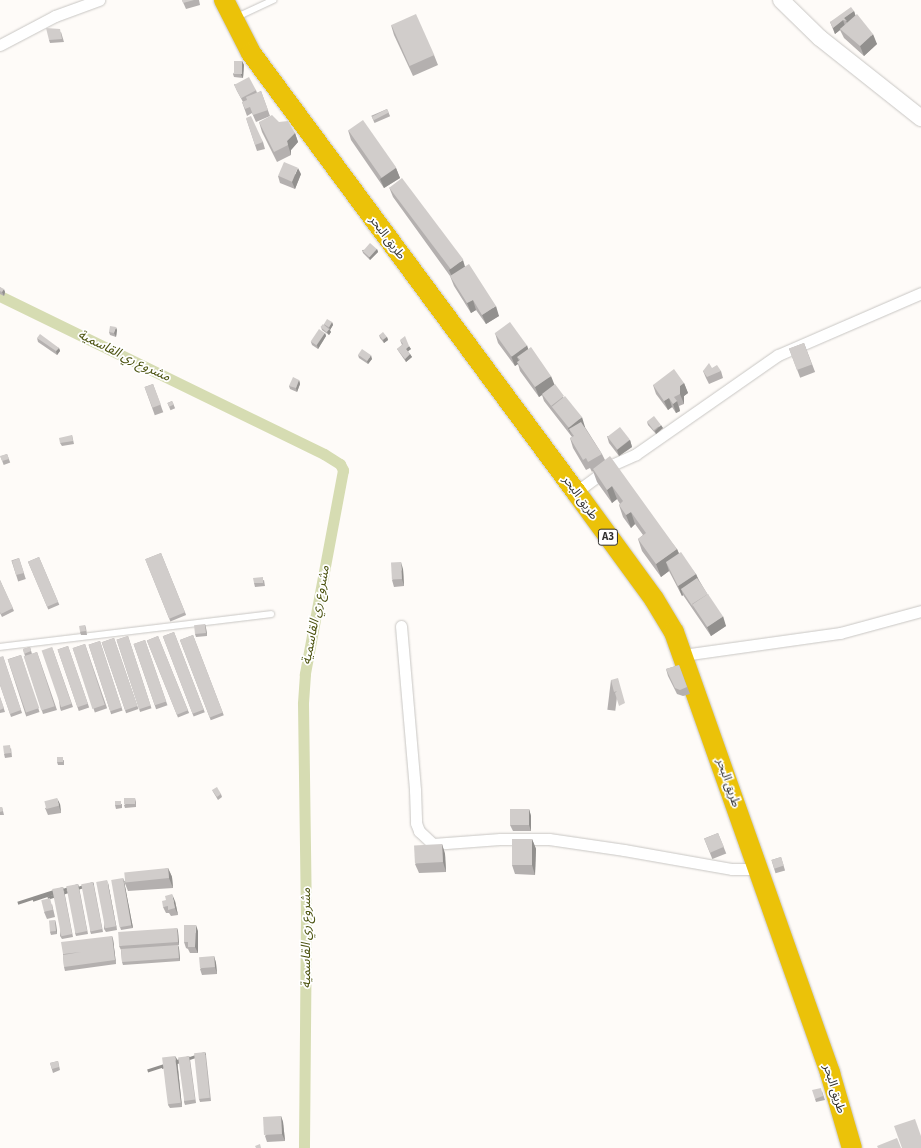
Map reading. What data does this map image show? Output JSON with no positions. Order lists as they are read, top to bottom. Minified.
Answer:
{"streets":{"highway":["طريق البحر","A3"]},"water":["مشروع ري القاسمية"]}
